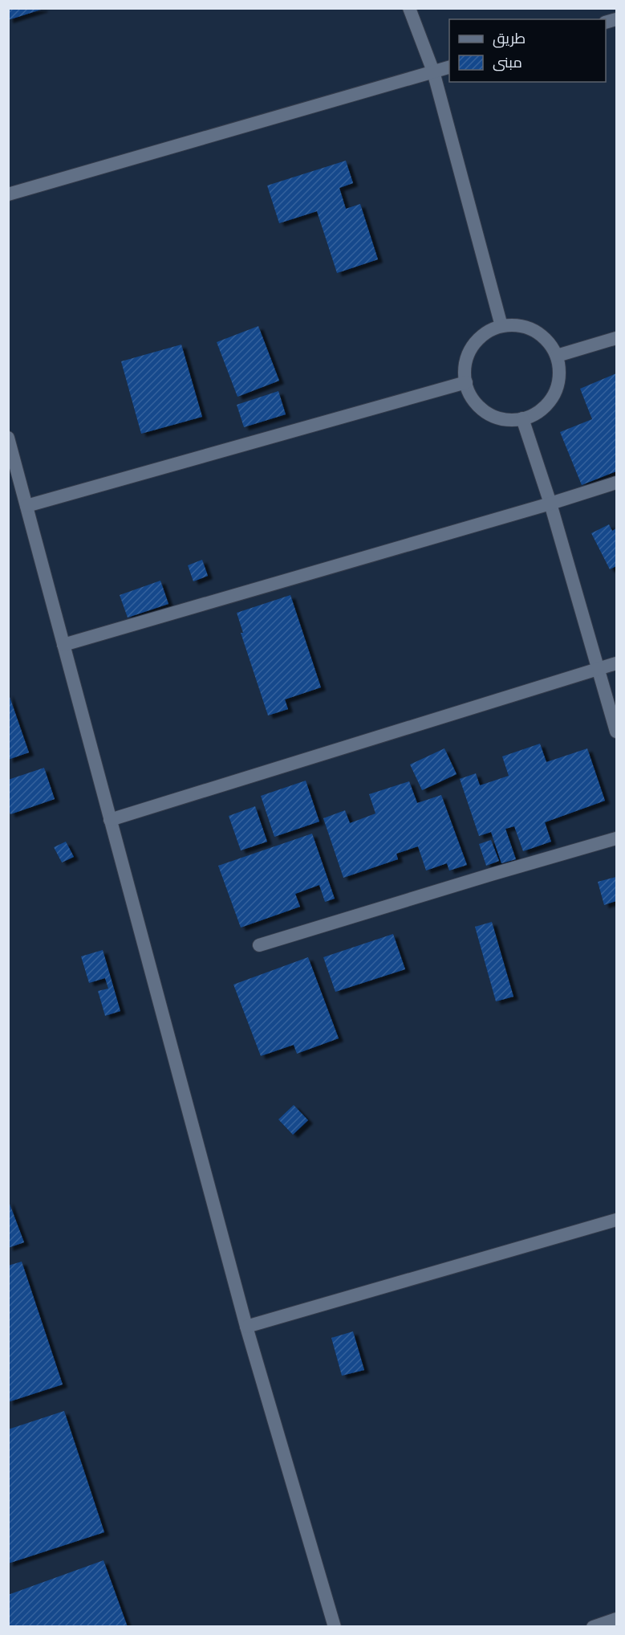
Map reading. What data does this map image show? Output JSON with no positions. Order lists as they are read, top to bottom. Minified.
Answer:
{"legend":["طريق","مبنى"]}
